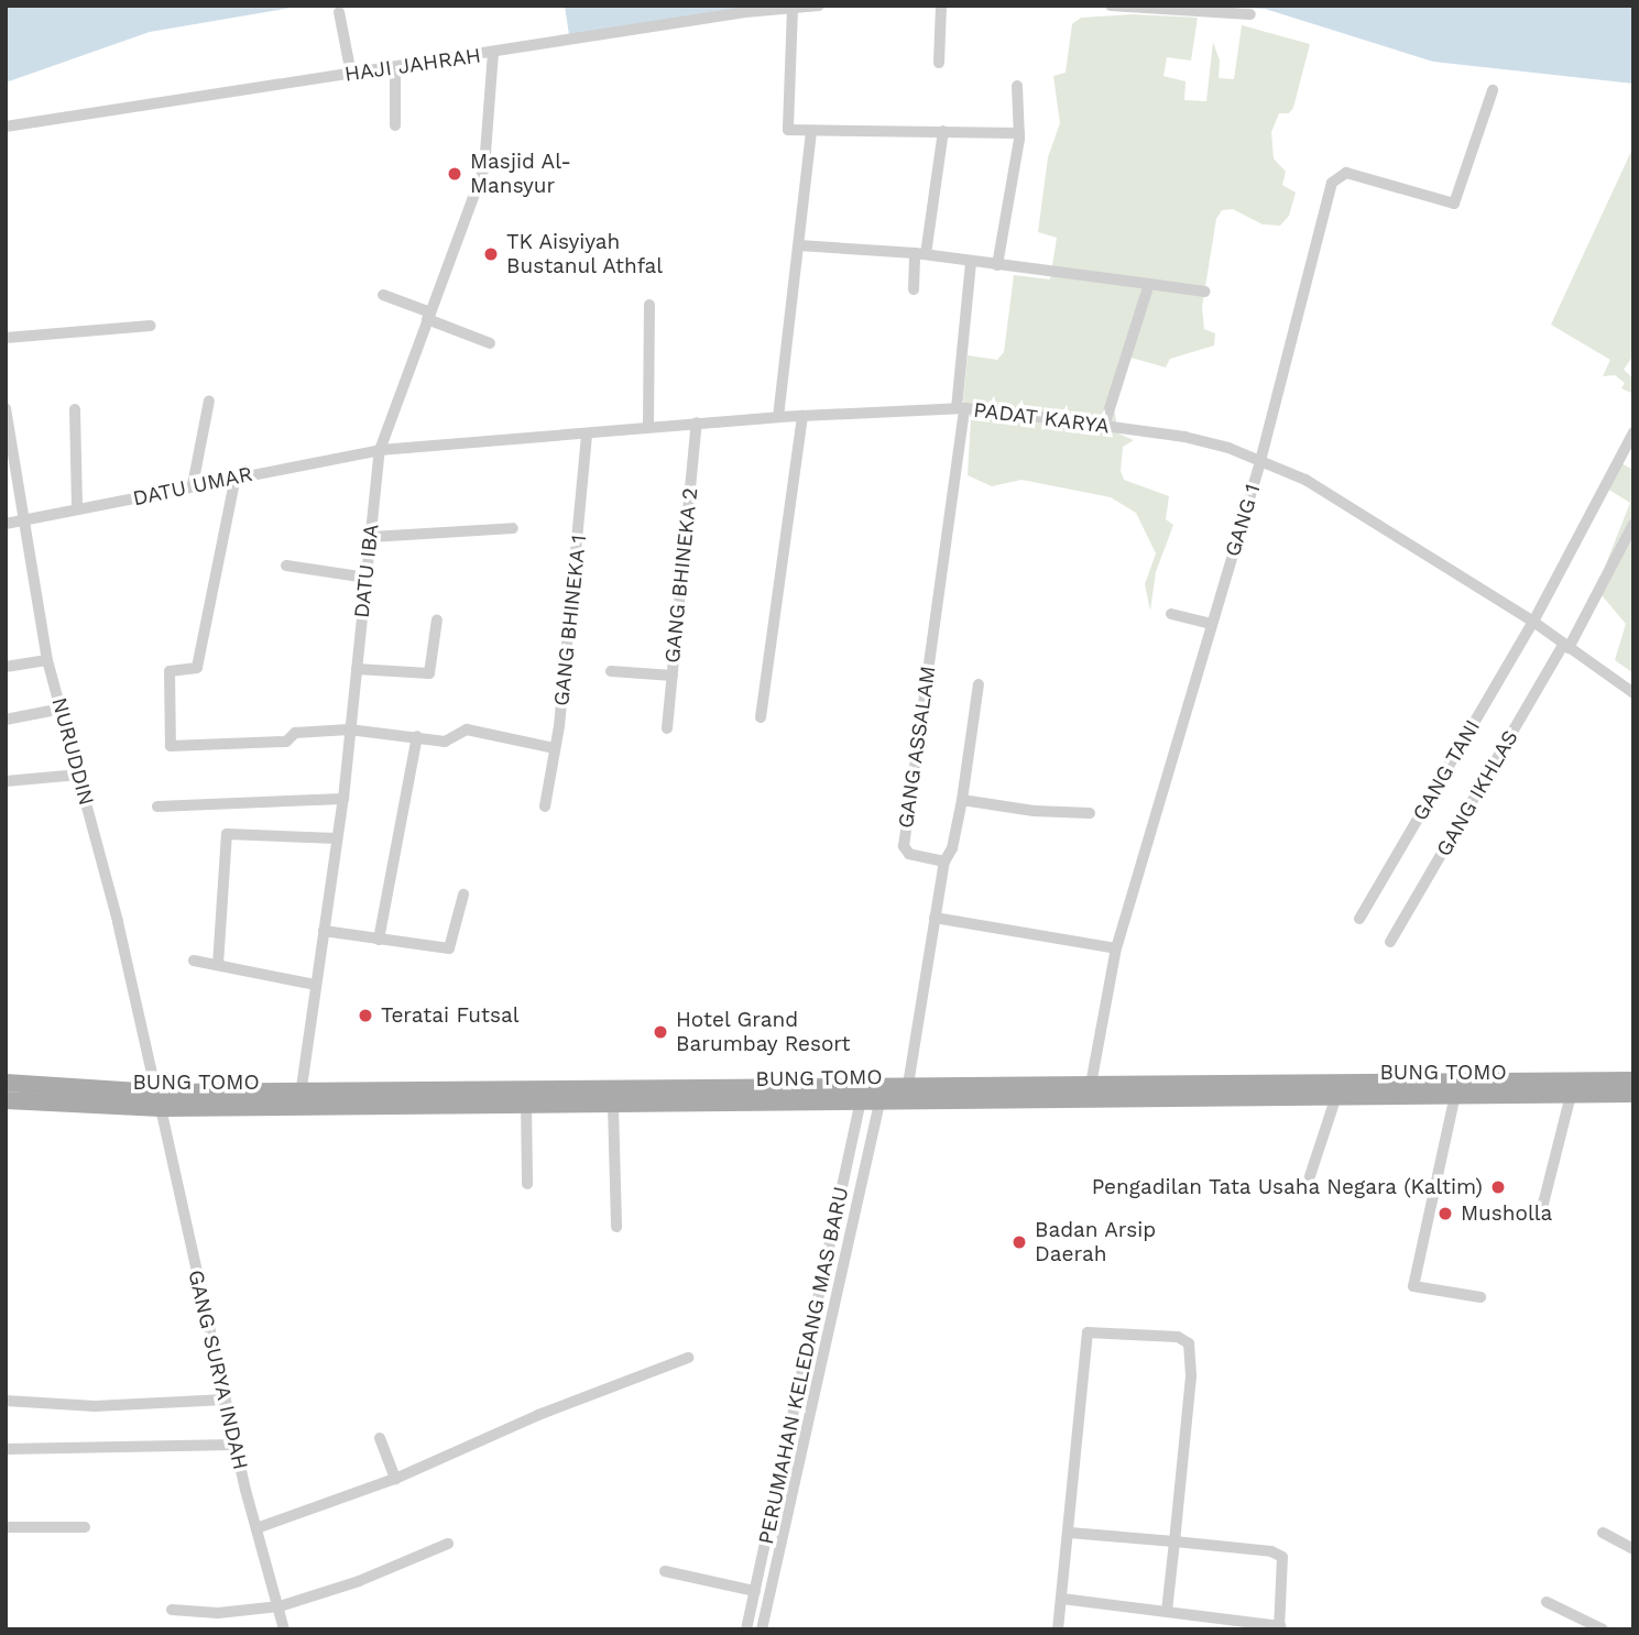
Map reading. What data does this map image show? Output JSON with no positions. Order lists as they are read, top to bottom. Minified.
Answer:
{"streets":{"main road":["BUNG TOMO"],"street":["HAJI JAHRAH","PADAT KARYA","DATU UMAR","GANG 1","DATU IBA","GANG BHINEKA 2","GANG BHINEKA 1","GANG ASSALAM","NURUDDIN","GANG TANI","GANG IKHLAS","PERUMAHAN KELEDANG MAS BARU","GANG SURYA INDAH"]},"crossings":[["HAJI JAHRAH","DATU IBA"],["PADAT KARYA","DATU UMAR"],["PADAT KARYA","GANG 1"],["PADAT KARYA","DATU IBA"],["PADAT KARYA","GANG BHINEKA 2"],["PADAT KARYA","GANG BHINEKA 1"],["PADAT KARYA","GANG ASSALAM"],["PADAT KARYA","GANG TANI"],["PADAT KARYA","GANG IKHLAS"],["DATU UMAR","DATU IBA"],["DATU UMAR","NURUDDIN"],["GANG 1","BUNG TOMO"],["DATU IBA","BUNG TOMO"],["NURUDDIN","BUNG TOMO"],["NURUDDIN","GANG SURYA INDAH"],["BUNG TOMO","PERUMAHAN KELEDANG MAS BARU"],["BUNG TOMO","GANG SURYA INDAH"]],"places":["Masjid Al- Mansyur","TK Aisyiyah Bustanul Athfal","Teratai Futsal","Hotel Grand Barumbay Resort","Pengadilan Tata Usaha Negara (Kaltim)","Musholla","Badan Arsip Daerah"]}
